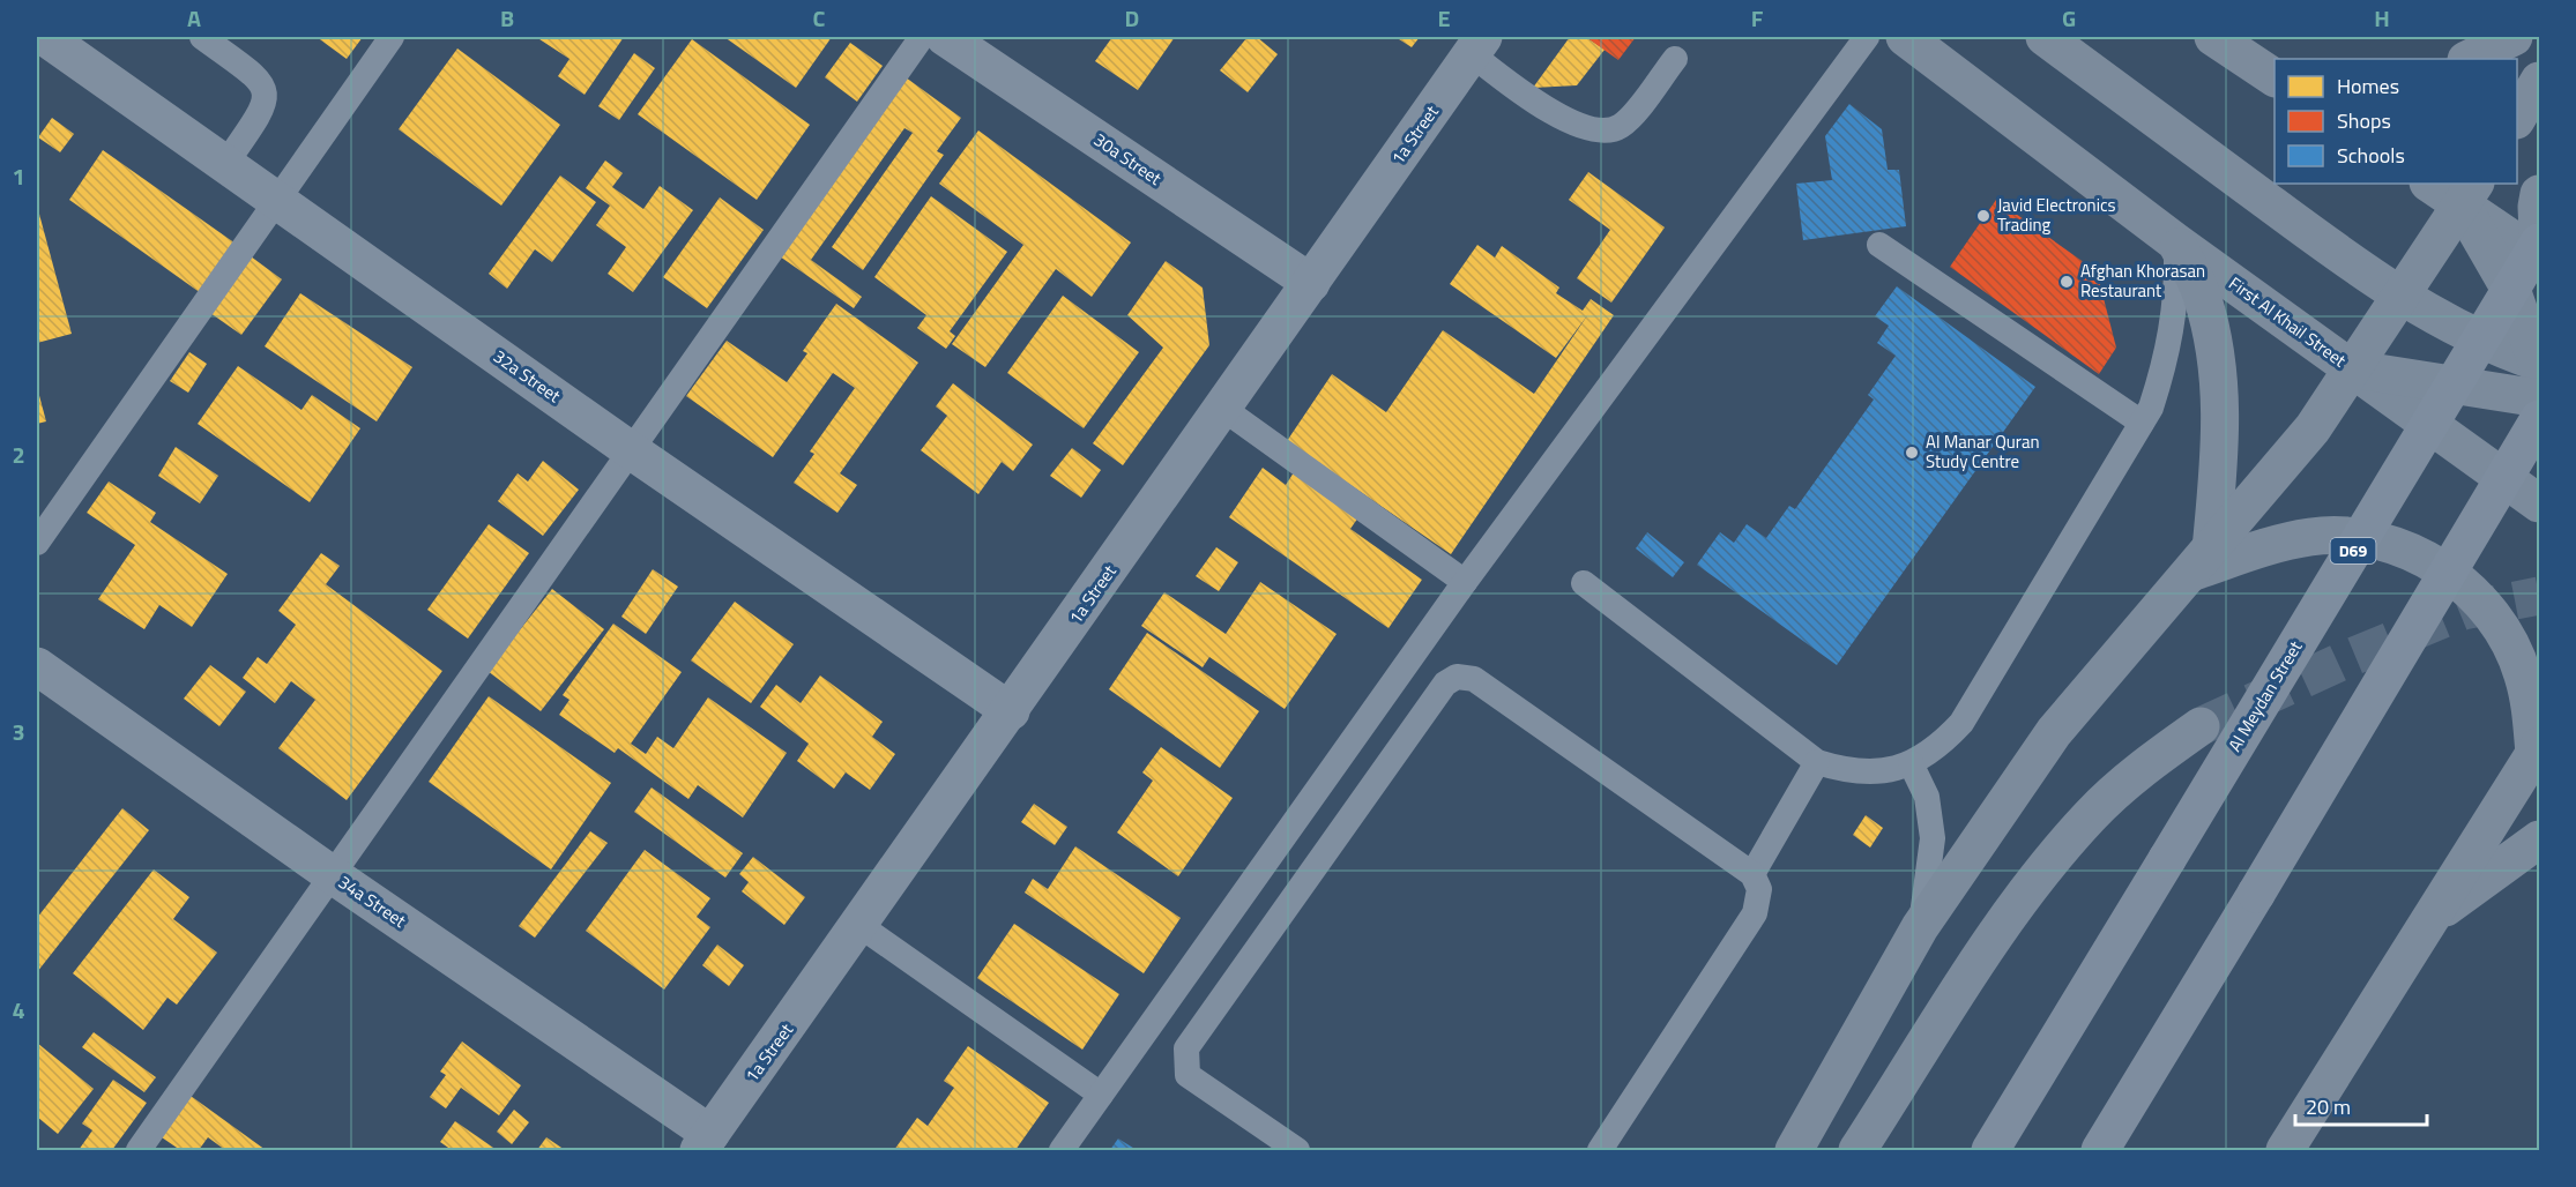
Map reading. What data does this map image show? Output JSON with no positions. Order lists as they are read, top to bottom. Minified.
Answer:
{"streets":{"main road":["First Al Khail Street","D69","Al Meydan Street"],"street":["1a Street","30a Street","32a Street","34a Street"]},"crossings":[["1a Street","30a Street"],["1a Street","32a Street"],["1a Street","34a Street"]],"places":["Javid Electronics Trading","Afghan Khorasan Restaurant","Al Manar Quran Study Centre"],"legend":["Homes","Shops","Schools"],"scale_bar":"20 m","grid":{"columns":["A","B","C","D","E","F","G","H"],"rows":["1","2","3","4"]}}
